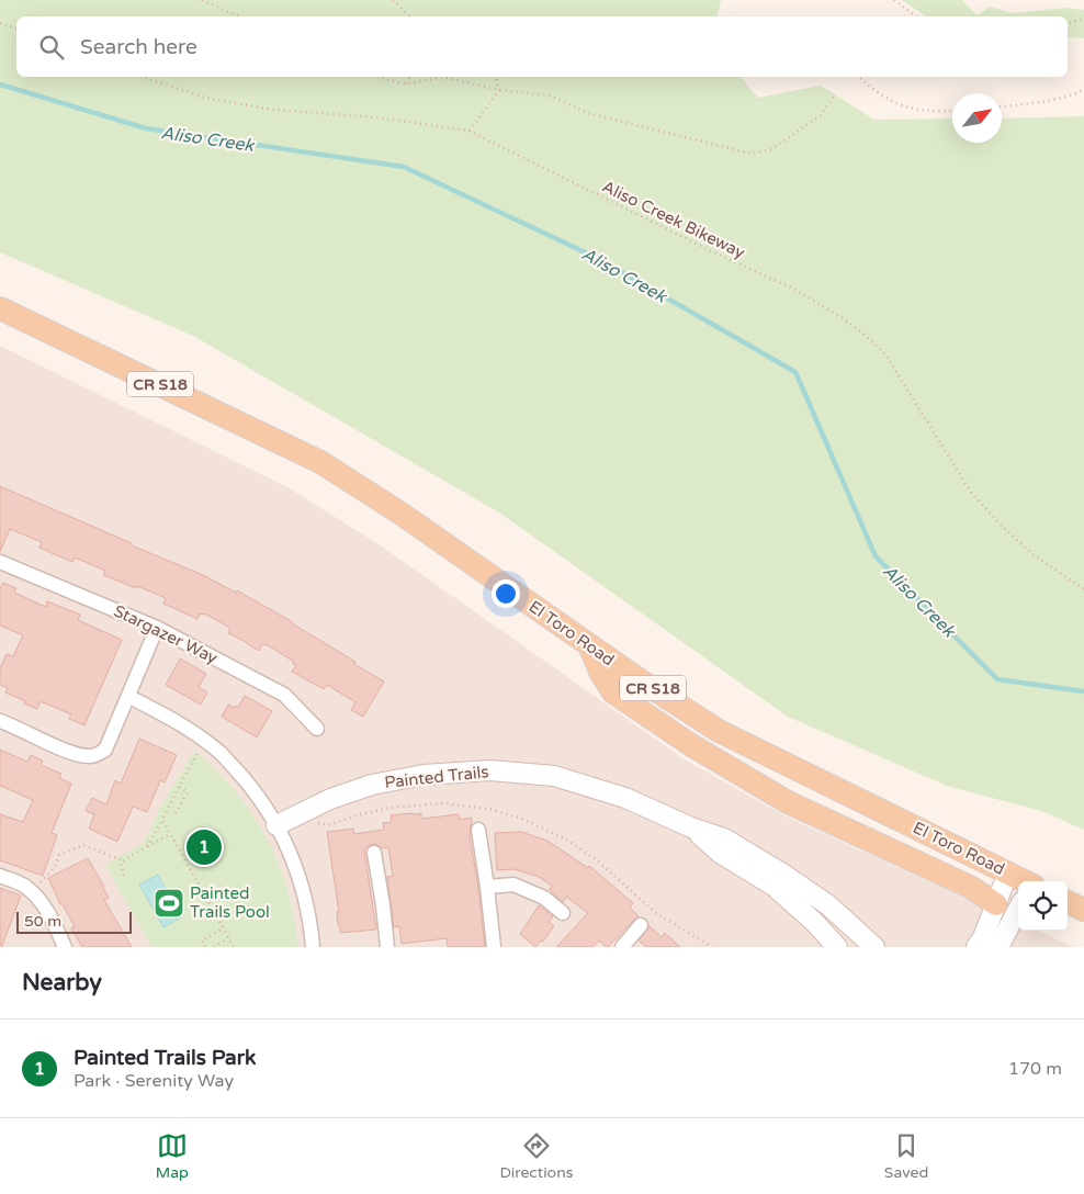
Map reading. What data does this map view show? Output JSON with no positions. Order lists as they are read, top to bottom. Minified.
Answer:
{"streets":{"main road":["CR S18","El Toro Road"],"street":["Stargazer Way","Painted Trails"],"path":["Aliso Creek Bikeway"]},"water":["Aliso Creek"],"places":{"sports":["Painted Trails Pool"]},"scale_bar":"50 m","north":"top right","page":{"search":"Search here","pins":"1","scale":"50 m","heading":"Nearby","list":[{"mark":"1","name":"Painted Trails Park","note":"Park · Serenity Way","value":"170 m"}],"nav":["Map","Directions","Saved"]}}
